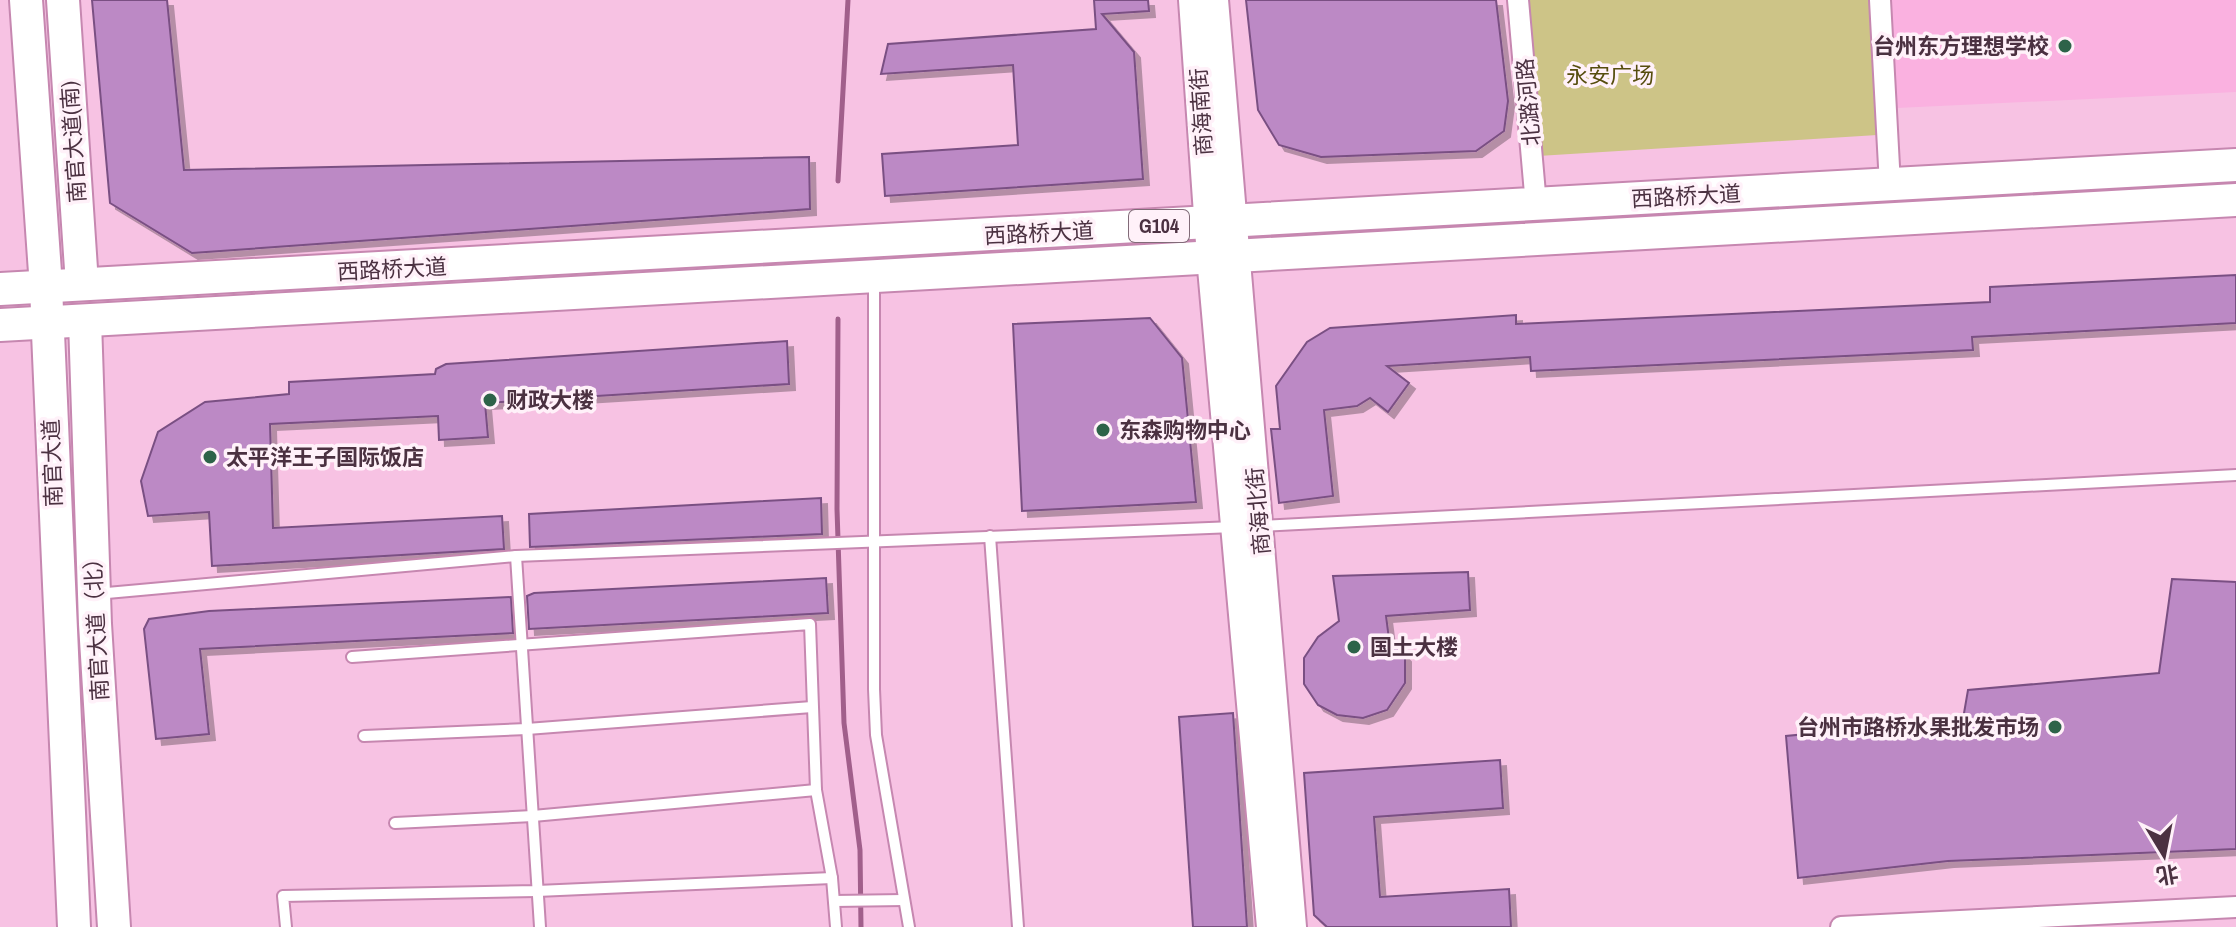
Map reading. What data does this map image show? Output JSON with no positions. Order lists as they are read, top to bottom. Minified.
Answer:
{"streets":{"main road":["商海南街","南官大道(南)","西路桥大道","G104","南官大道","商海北街","南官大道（北）"],"street":["北潞河路"]},"crossings":[["北潞河路","西路桥大道"],["商海南街","西路桥大道"],["商海南街","商海北街"],["南官大道(南)","西路桥大道"],["南官大道(南)","G104"],["西路桥大道","G104"],["西路桥大道","商海北街"],["西路桥大道","南官大道（北）"],["G104","南官大道"],["G104","南官大道（北）"]],"parks":["永安广场"],"places":["台州东方理想学校","财政大楼","东森购物中心","太平洋王子国际饭店","国土大楼","台州市路桥水果批发市场"],"north":"bottom"}
